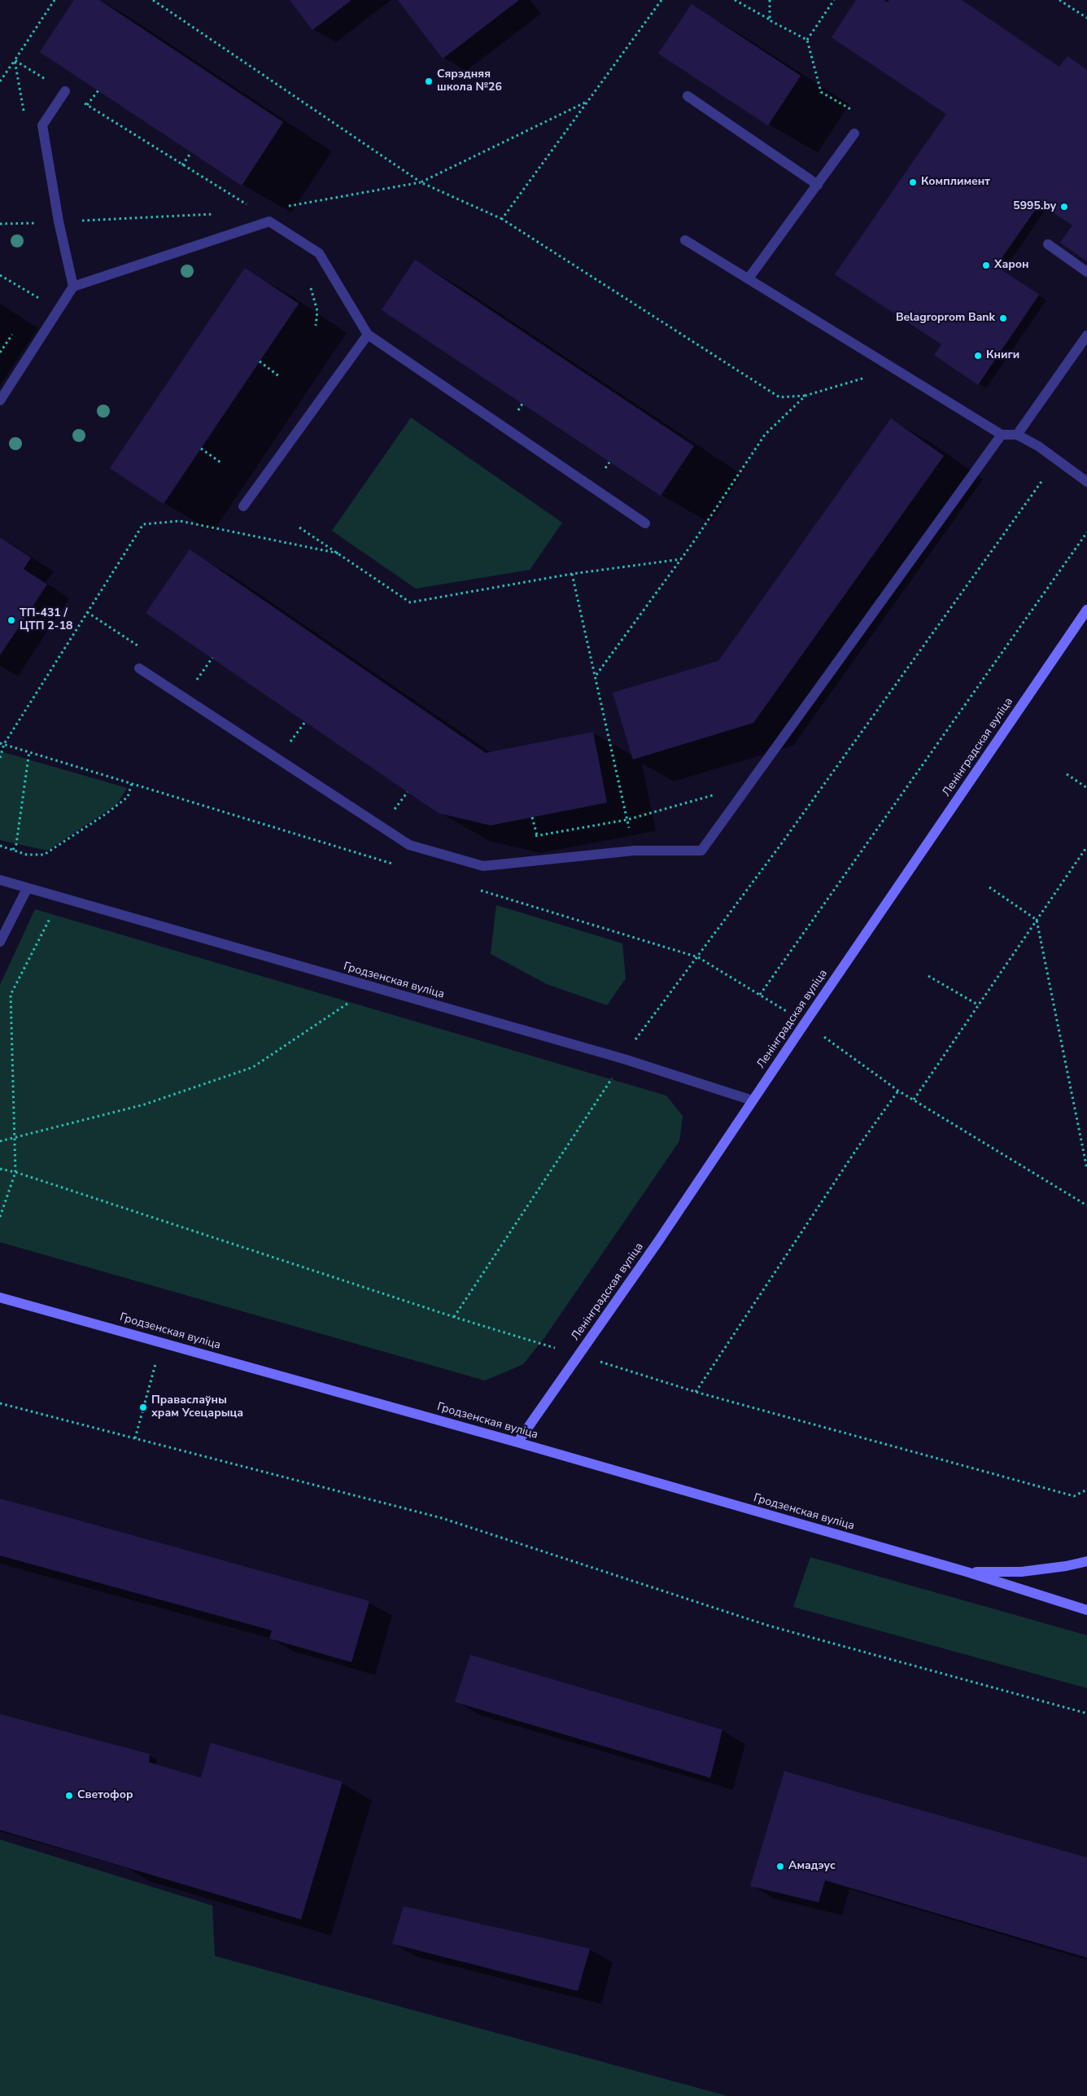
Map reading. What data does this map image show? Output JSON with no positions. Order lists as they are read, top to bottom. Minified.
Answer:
{"streets":{"main road":["Ленінградская вуліца","Гродзенская вуліца"]},"crossings":[["Ленінградская вуліца","Гродзенская вуліца"]],"places":["Сярэдняя школа №26","Комплимент","5995.by","Харон","Belagroprom Bank","Книги","ТП-431 / ЦТП 2-18","Праваслаўны храм Усецарыца","Светофор","Амадэус"]}
